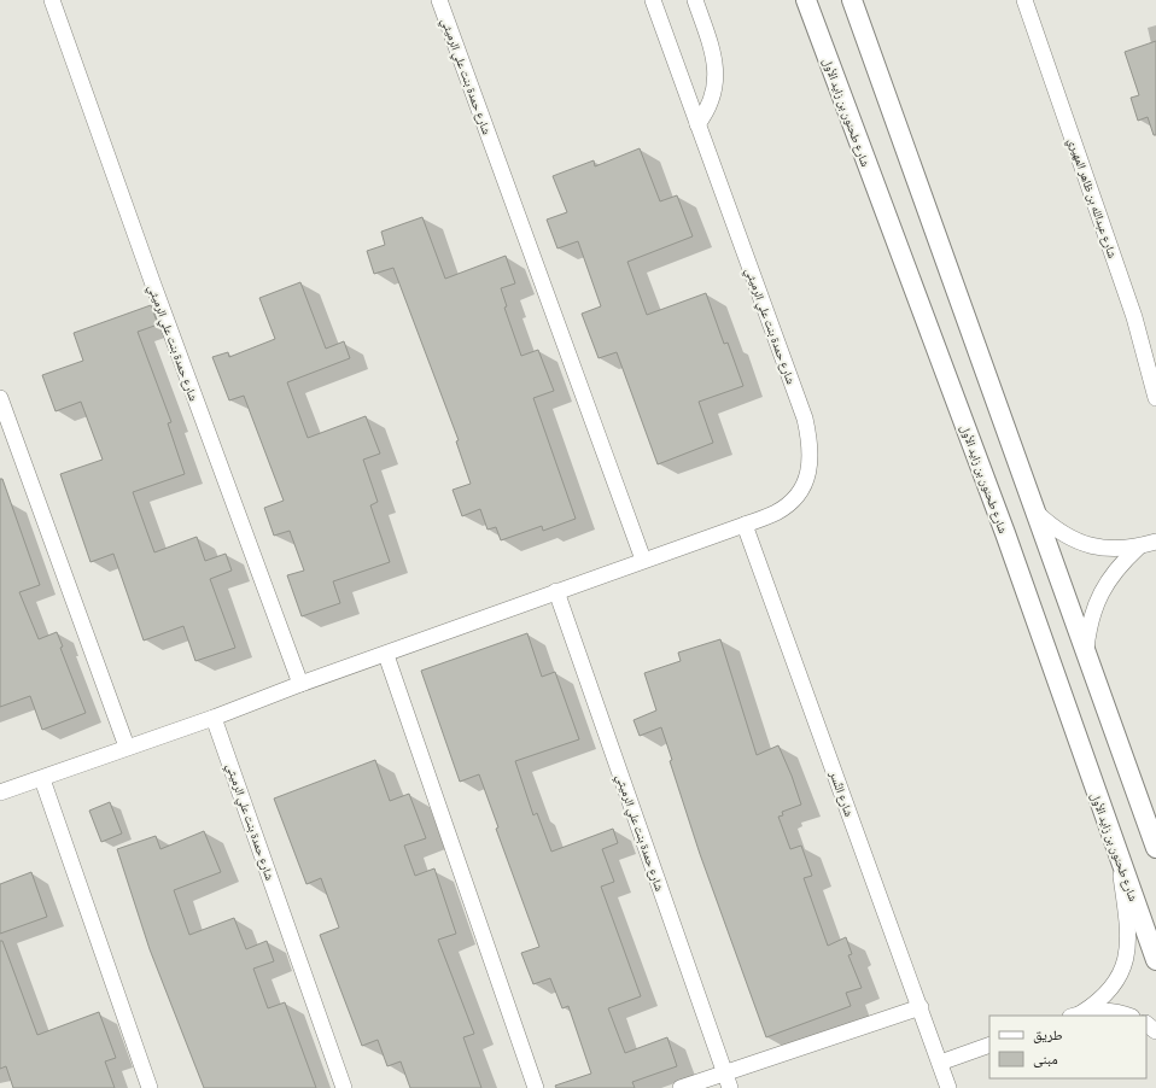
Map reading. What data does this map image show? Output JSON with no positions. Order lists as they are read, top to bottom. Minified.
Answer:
{"streets":{"street":["شارع حمدة بنت علي الرميثي","شارع طحنون بن زايد الأول","شارع عبدالله بن ظاهر المهيري","شارع النَّسر"]},"crossings":[["شارع حمدة بنت علي الرميثي","شارع النَّسر"]],"legend":["طريق","مبنى"]}
